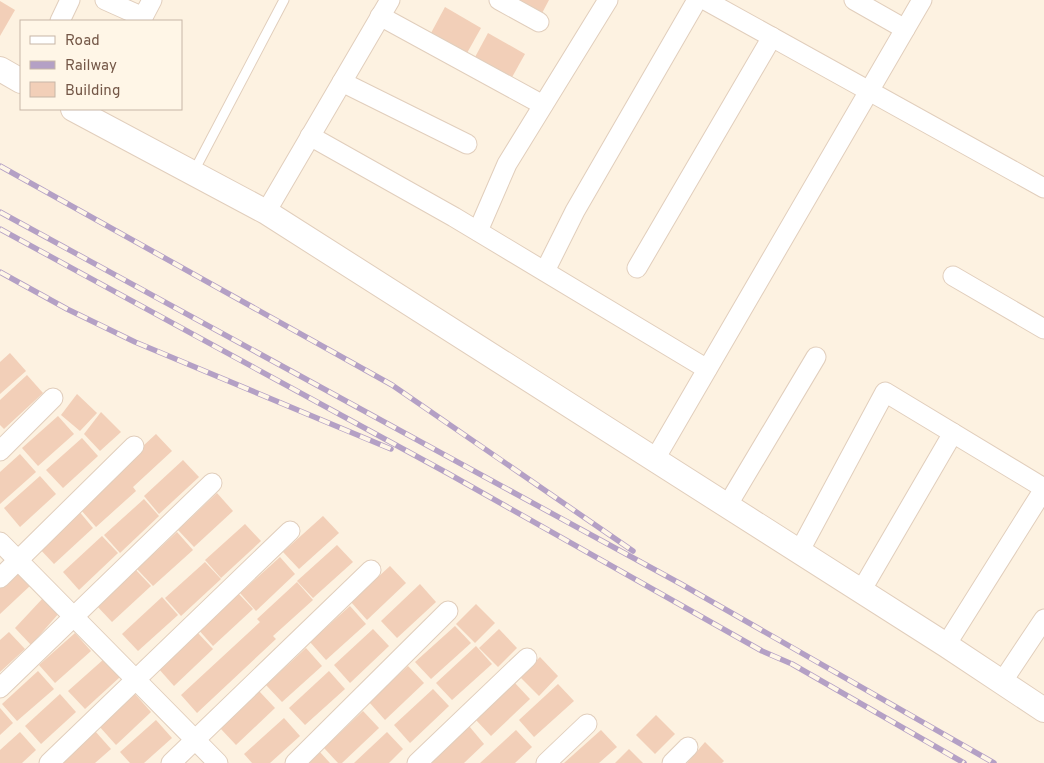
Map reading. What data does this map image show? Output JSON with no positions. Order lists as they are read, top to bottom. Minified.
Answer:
{"legend":["Road","Railway","Building"]}
